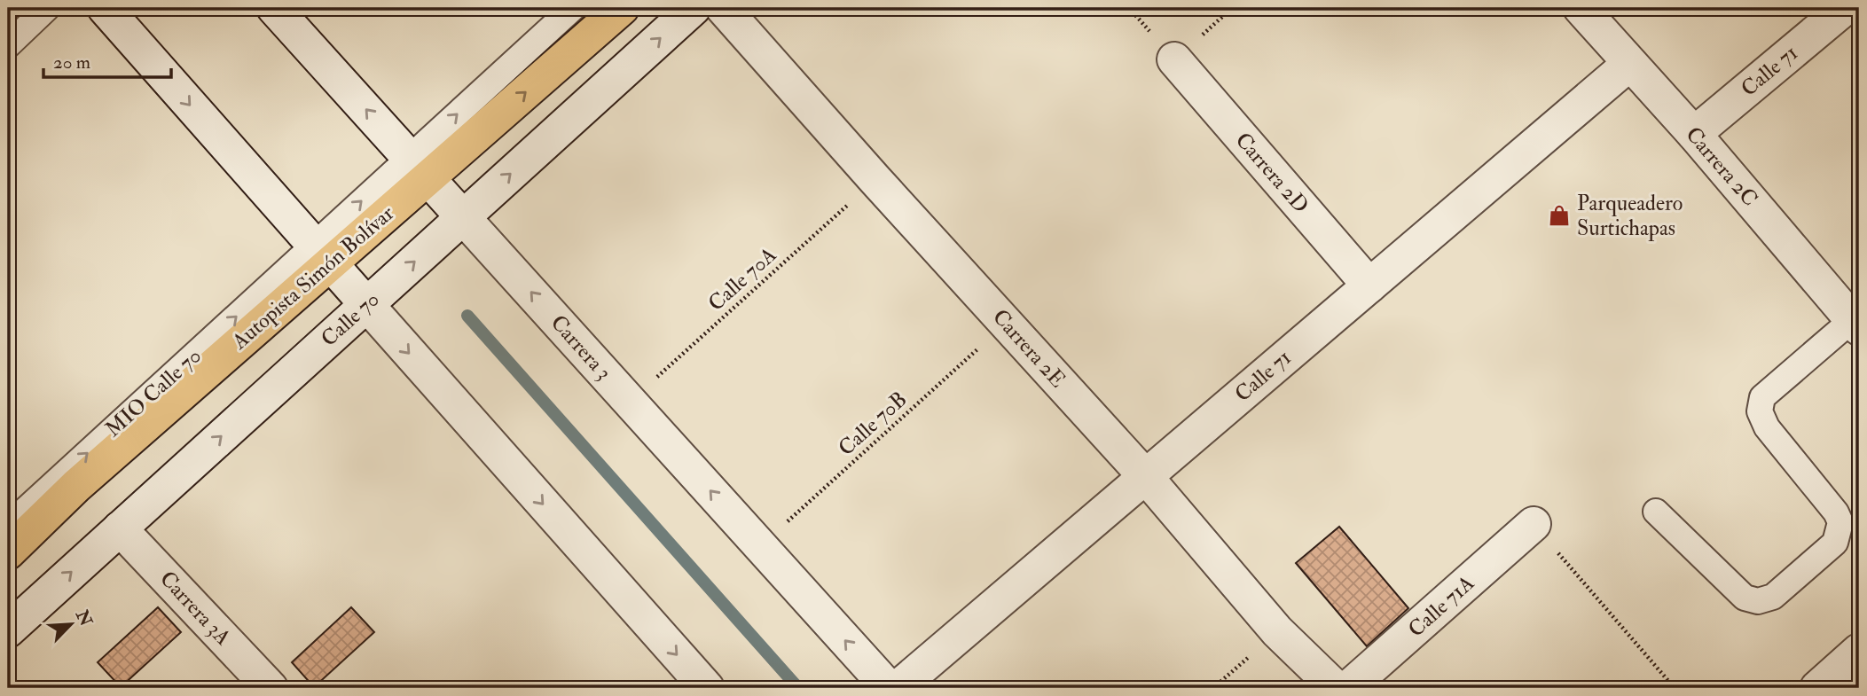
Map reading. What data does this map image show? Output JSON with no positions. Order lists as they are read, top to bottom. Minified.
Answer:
{"streets":{"highway":["Autopista Simón Bolívar"],"street":["Calle 71","Carrera 2C","Carrera 2D","Calle 70","Carrera 3","Carrera 2E","Calle 71A","Carrera 3A"],"lane":["MIO Calle 70"],"path":["Calle 70A","Calle 70B"]},"crossings":[["Calle 71","Carrera 2C"],["Calle 71","Carrera 2D"],["Calle 71","Carrera 2E"],["Autopista Simón Bolívar","Carrera 3"],["Autopista Simón Bolívar","MIO Calle 70"],["Calle 70A","Carrera 3"],["Calle 70A","Carrera 2E"],["Calle 70","Carrera 3"],["Calle 70","Carrera 3A"],["Carrera 3","Calle 70B"],["Carrera 2E","Calle 70B"]],"one_way":["Autopista Simón Bolívar","Calle 70","MIO Calle 70"],"places":{"shop":["Parqueadero Surtichapas"]},"scale_bar":"20 m","north":"top right"}
